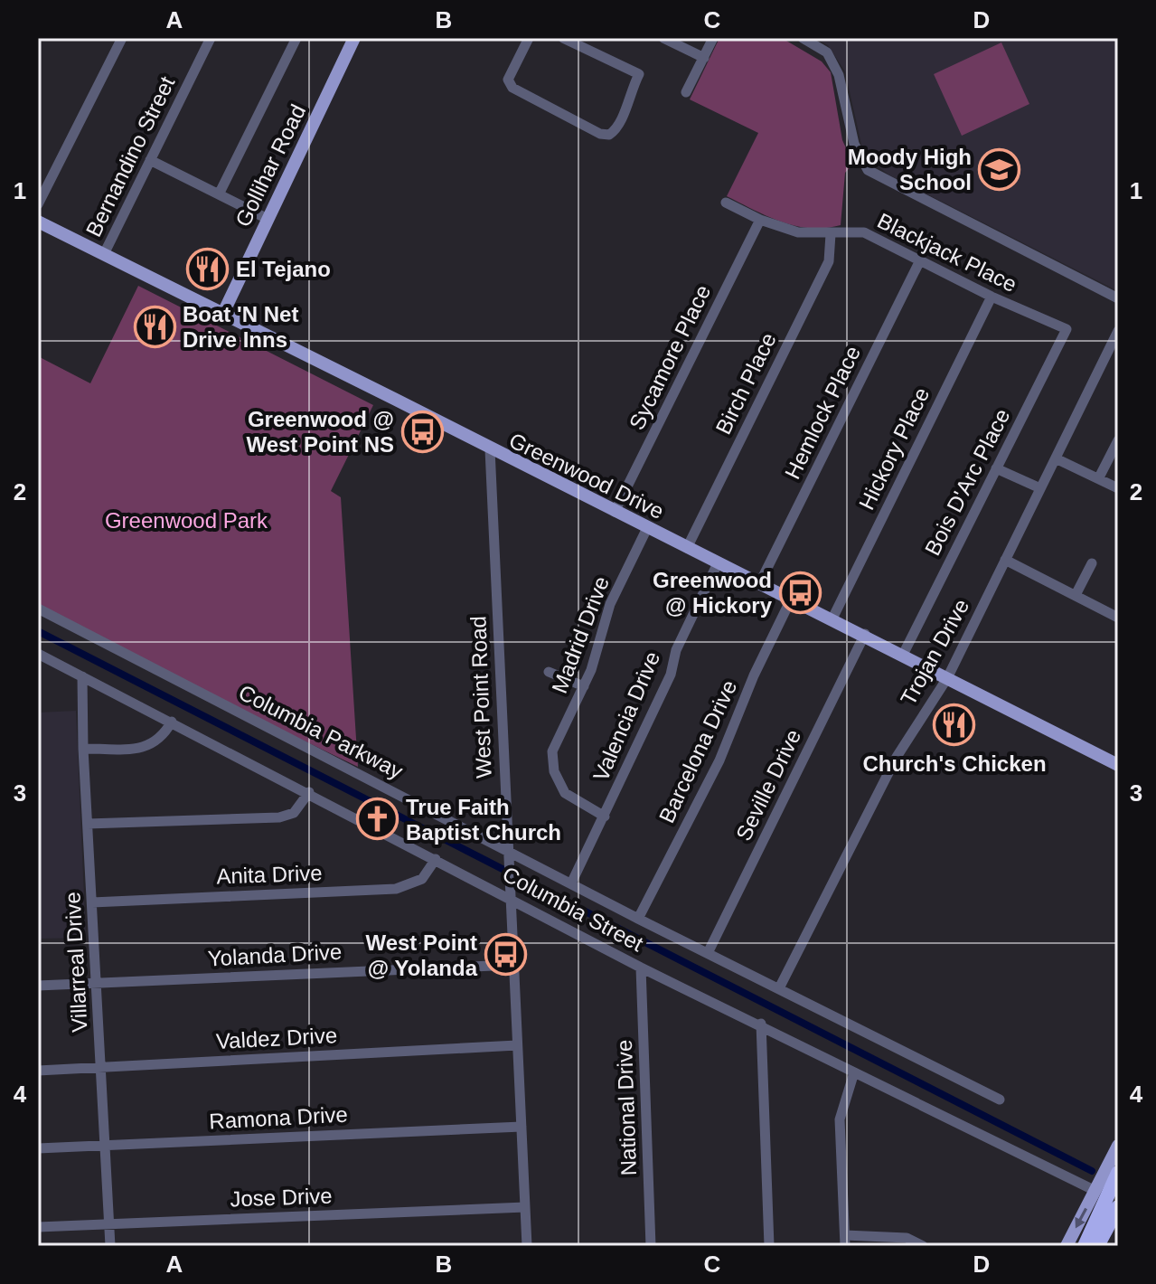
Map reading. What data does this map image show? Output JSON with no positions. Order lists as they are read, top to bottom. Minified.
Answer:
{"streets":{"main road":["Gollihar Road","Greenwood Drive"],"street":["Bernandino Street","Blackjack Place","Sycamore Place","Birch Place","Hemlock Place","Hickory Place","Bois D'Arc Place","Madrid Drive","Trojan Drive","West Point Road","Valencia Drive","Columbia Parkway","Barcelona Drive","Seville Drive","Anita Drive","Columbia Street","Yolanda Drive","Villarreal Drive","Valdez Drive","National Drive","Ramona Drive","Jose Drive"]},"crossings":[["Bernandino Street","Greenwood Drive"],["Gollihar Road","Greenwood Drive"],["Blackjack Place","Sycamore Place"],["Blackjack Place","Birch Place"],["Blackjack Place","Hemlock Place"],["Blackjack Place","Hickory Place"],["Blackjack Place","Bois D'Arc Place"],["Sycamore Place","Greenwood Drive"],["Birch Place","Greenwood Drive"],["Hemlock Place","Greenwood Drive"],["Hickory Place","Greenwood Drive"],["Greenwood Drive","Bois D'Arc Place"],["Greenwood Drive","Madrid Drive"],["Greenwood Drive","Trojan Drive"],["Greenwood Drive","West Point Road"],["Greenwood Drive","Valencia Drive"],["Greenwood Drive","Barcelona Drive"],["Greenwood Drive","Seville Drive"],["Madrid Drive","Valencia Drive"],["Trojan Drive","Columbia Parkway"],["West Point Road","Columbia Parkway"],["West Point Road","Columbia Street"],["West Point Road","Yolanda Drive"],["West Point Road","Valdez Drive"],["West Point Road","Ramona Drive"],["West Point Road","Jose Drive"],["Valencia Drive","Columbia Parkway"],["Columbia Parkway","Barcelona Drive"],["Columbia Parkway","Seville Drive"],["Anita Drive","Columbia Street"],["Anita Drive","Villarreal Drive"],["Columbia Street","Villarreal Drive"],["Columbia Street","National Drive"],["Yolanda Drive","Villarreal Drive"],["Villarreal Drive","Valdez Drive"],["Villarreal Drive","Ramona Drive"],["Villarreal Drive","Jose Drive"]],"parks":["Greenwood Park"],"places":{"school or university":["Moody High School"],"restaurant":["El Tejano","Boat 'N Net Drive Inns","Church's Chicken"],"bus stop":["Greenwood @ West Point NS","Greenwood @ Hickory","West Point @ Yolanda"],"church":["True Faith Baptist Church"]},"grid":{"columns":["A","B","C","D"],"rows":["1","2","3","4"]}}
